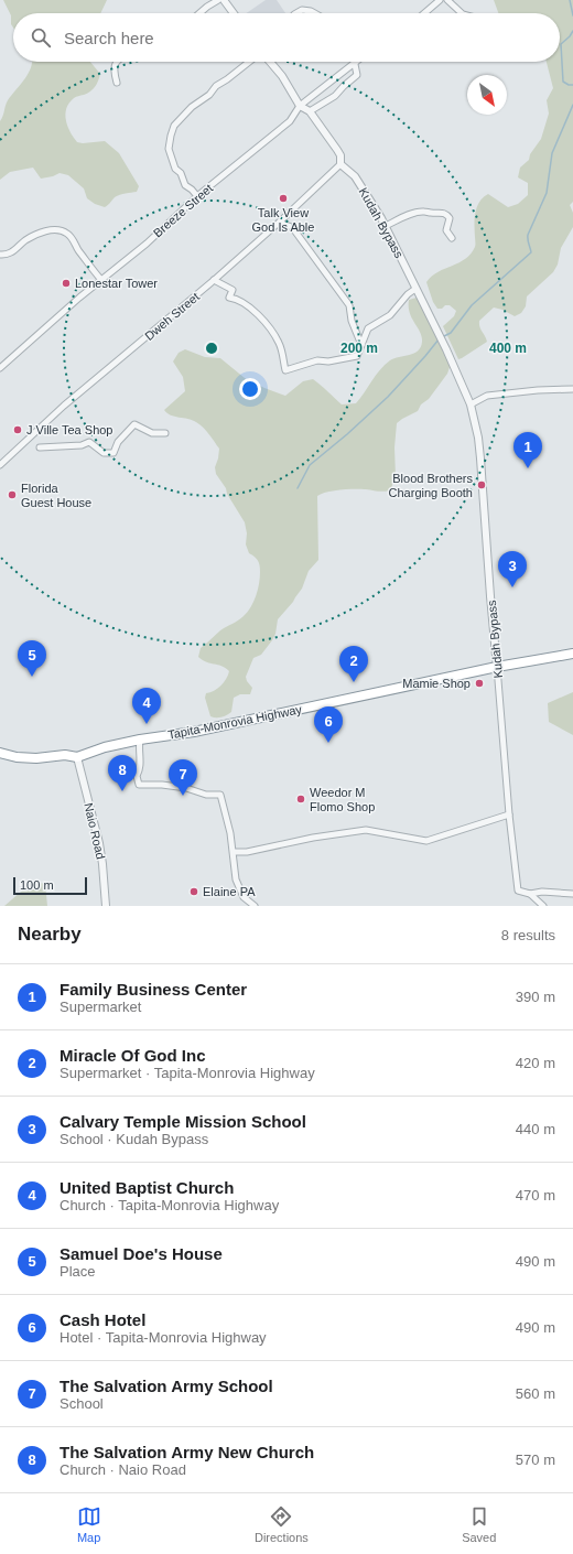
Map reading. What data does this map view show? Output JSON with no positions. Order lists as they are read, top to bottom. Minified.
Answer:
{"streets":{"highway":["Tapita-Monrovia Highway"],"street":["Breeze Street","Kudah Bypass","Dweh Street","Naio Road"]},"crossings":[["Breeze Street","Kudah Bypass"],["Kudah Bypass","Dweh Street"],["Kudah Bypass","Tapita-Monrovia Highway"],["Tapita-Monrovia Highway","Naio Road"]],"places":["Talk View God Is Able","Lonestar Tower","J Ville Tea Shop","Blood Brothers Charging Booth","Florida Guest House","Mamie Shop","Weedor M Flomo Shop","Elaine PA"],"scale_bar":"100 m","north":"bottom right","page":{"search":"Search here","pins":["1","3","5","2","4","6","8","7"],"scale":"100 m","heading":["Nearby","8 results"],"list":[{"mark":"1","name":"Family Business Center","note":"Supermarket","value":"390 m"},{"mark":"2","name":"Miracle Of God Inc","note":"Supermarket · Tapita-Monrovia Highway","value":"420 m"},{"mark":"3","name":"Calvary Temple Mission School","note":"School · Kudah Bypass","value":"440 m"},{"mark":"4","name":"United Baptist Church","note":"Church · Tapita-Monrovia Highway","value":"470 m"},{"mark":"5","name":"Samuel Doe's House","note":"Place","value":"490 m"},{"mark":"6","name":"Cash Hotel","note":"Hotel · Tapita-Monrovia Highway","value":"490 m"},{"mark":"7","name":"The Salvation Army School","note":"School","value":"560 m"},{"mark":"8","name":"The Salvation Army New Church","note":"Church · Naio Road","value":"570 m"}],"nav":["Map","Directions","Saved"]},"rings":["200 m","400 m"]}
